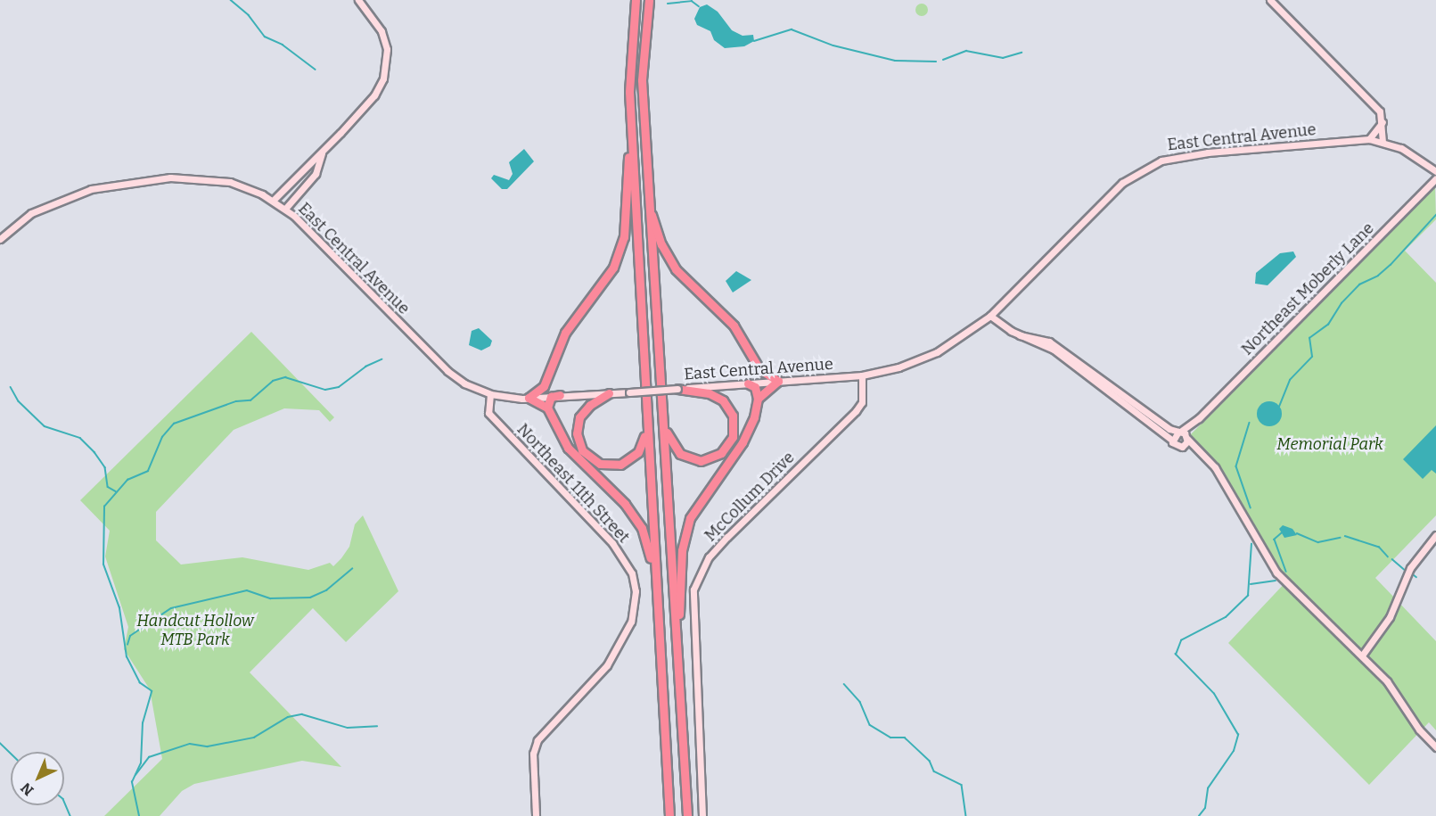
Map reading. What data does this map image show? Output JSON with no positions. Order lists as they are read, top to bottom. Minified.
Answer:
{"streets":{"street":["East Central Avenue","Northeast Moberly Lane","Northeast 11th Street","McCollum Drive"]},"crossings":[["East Central Avenue","Northeast 11th Street"],["East Central Avenue","McCollum Drive"]],"parks":["Memorial Park","Handcut Hollow MTB Park"],"north":"bottom left"}
